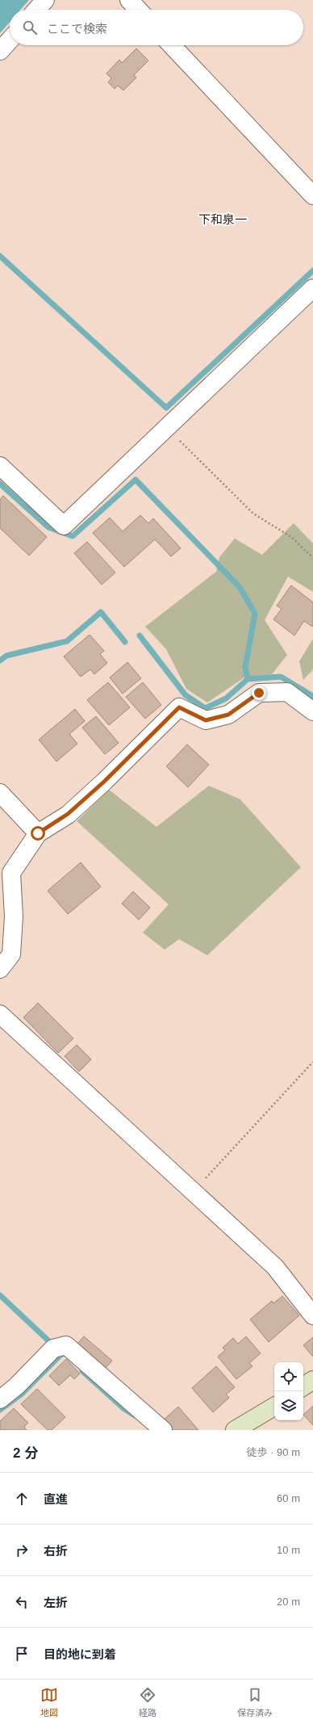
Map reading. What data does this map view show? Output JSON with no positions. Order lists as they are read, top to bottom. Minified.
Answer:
{"districts":["下和泉一"],"page":{"search":"ここで検索","heading":["2 分","徒歩 · 90 m"],"list":[["直進","60 m"],["右折","10 m"],["左折","20 m"],"目的地に到着"],"nav":["地図","経路","保存済み"]}}
